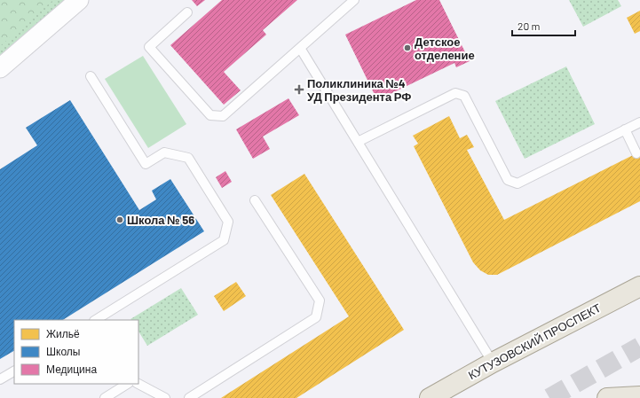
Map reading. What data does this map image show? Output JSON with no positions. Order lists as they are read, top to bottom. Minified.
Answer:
{"streets":{"main road":["КУТУЗОВСКИЙ ПРОСПЕКТ"]},"places":{"other":["Детское отделение","Школа № 56"],"health":["Поликлиника №4 УД Президента РФ"]},"legend":["Жильё","Школы","Медицина"],"scale_bar":"20 m"}
